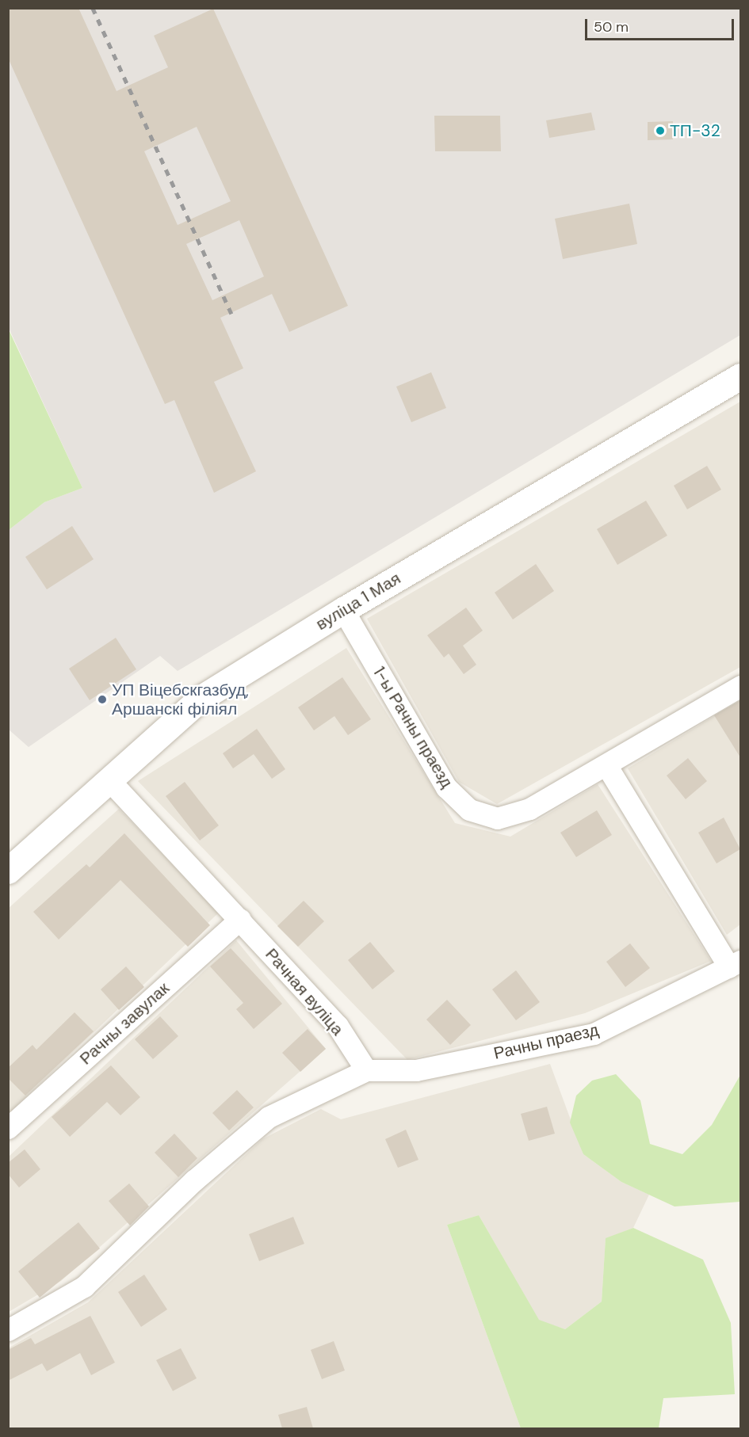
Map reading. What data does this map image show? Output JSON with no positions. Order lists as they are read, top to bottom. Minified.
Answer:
{"streets":{"street":["вуліца 1 Мая","1-ы Рачны праезд","Рачная вуліца","Рачны завулак","Рачны праезд"]},"crossings":[["вуліца 1 Мая","1-ы Рачны праезд"],["вуліца 1 Мая","Рачная вуліца"],["Рачная вуліца","Рачны завулак"],["Рачная вуліца","Рачны праезд"]],"places":["ТП-32","УП Віцебскгазбуд, Аршанскі філіял"],"scale_bar":"50 m"}
